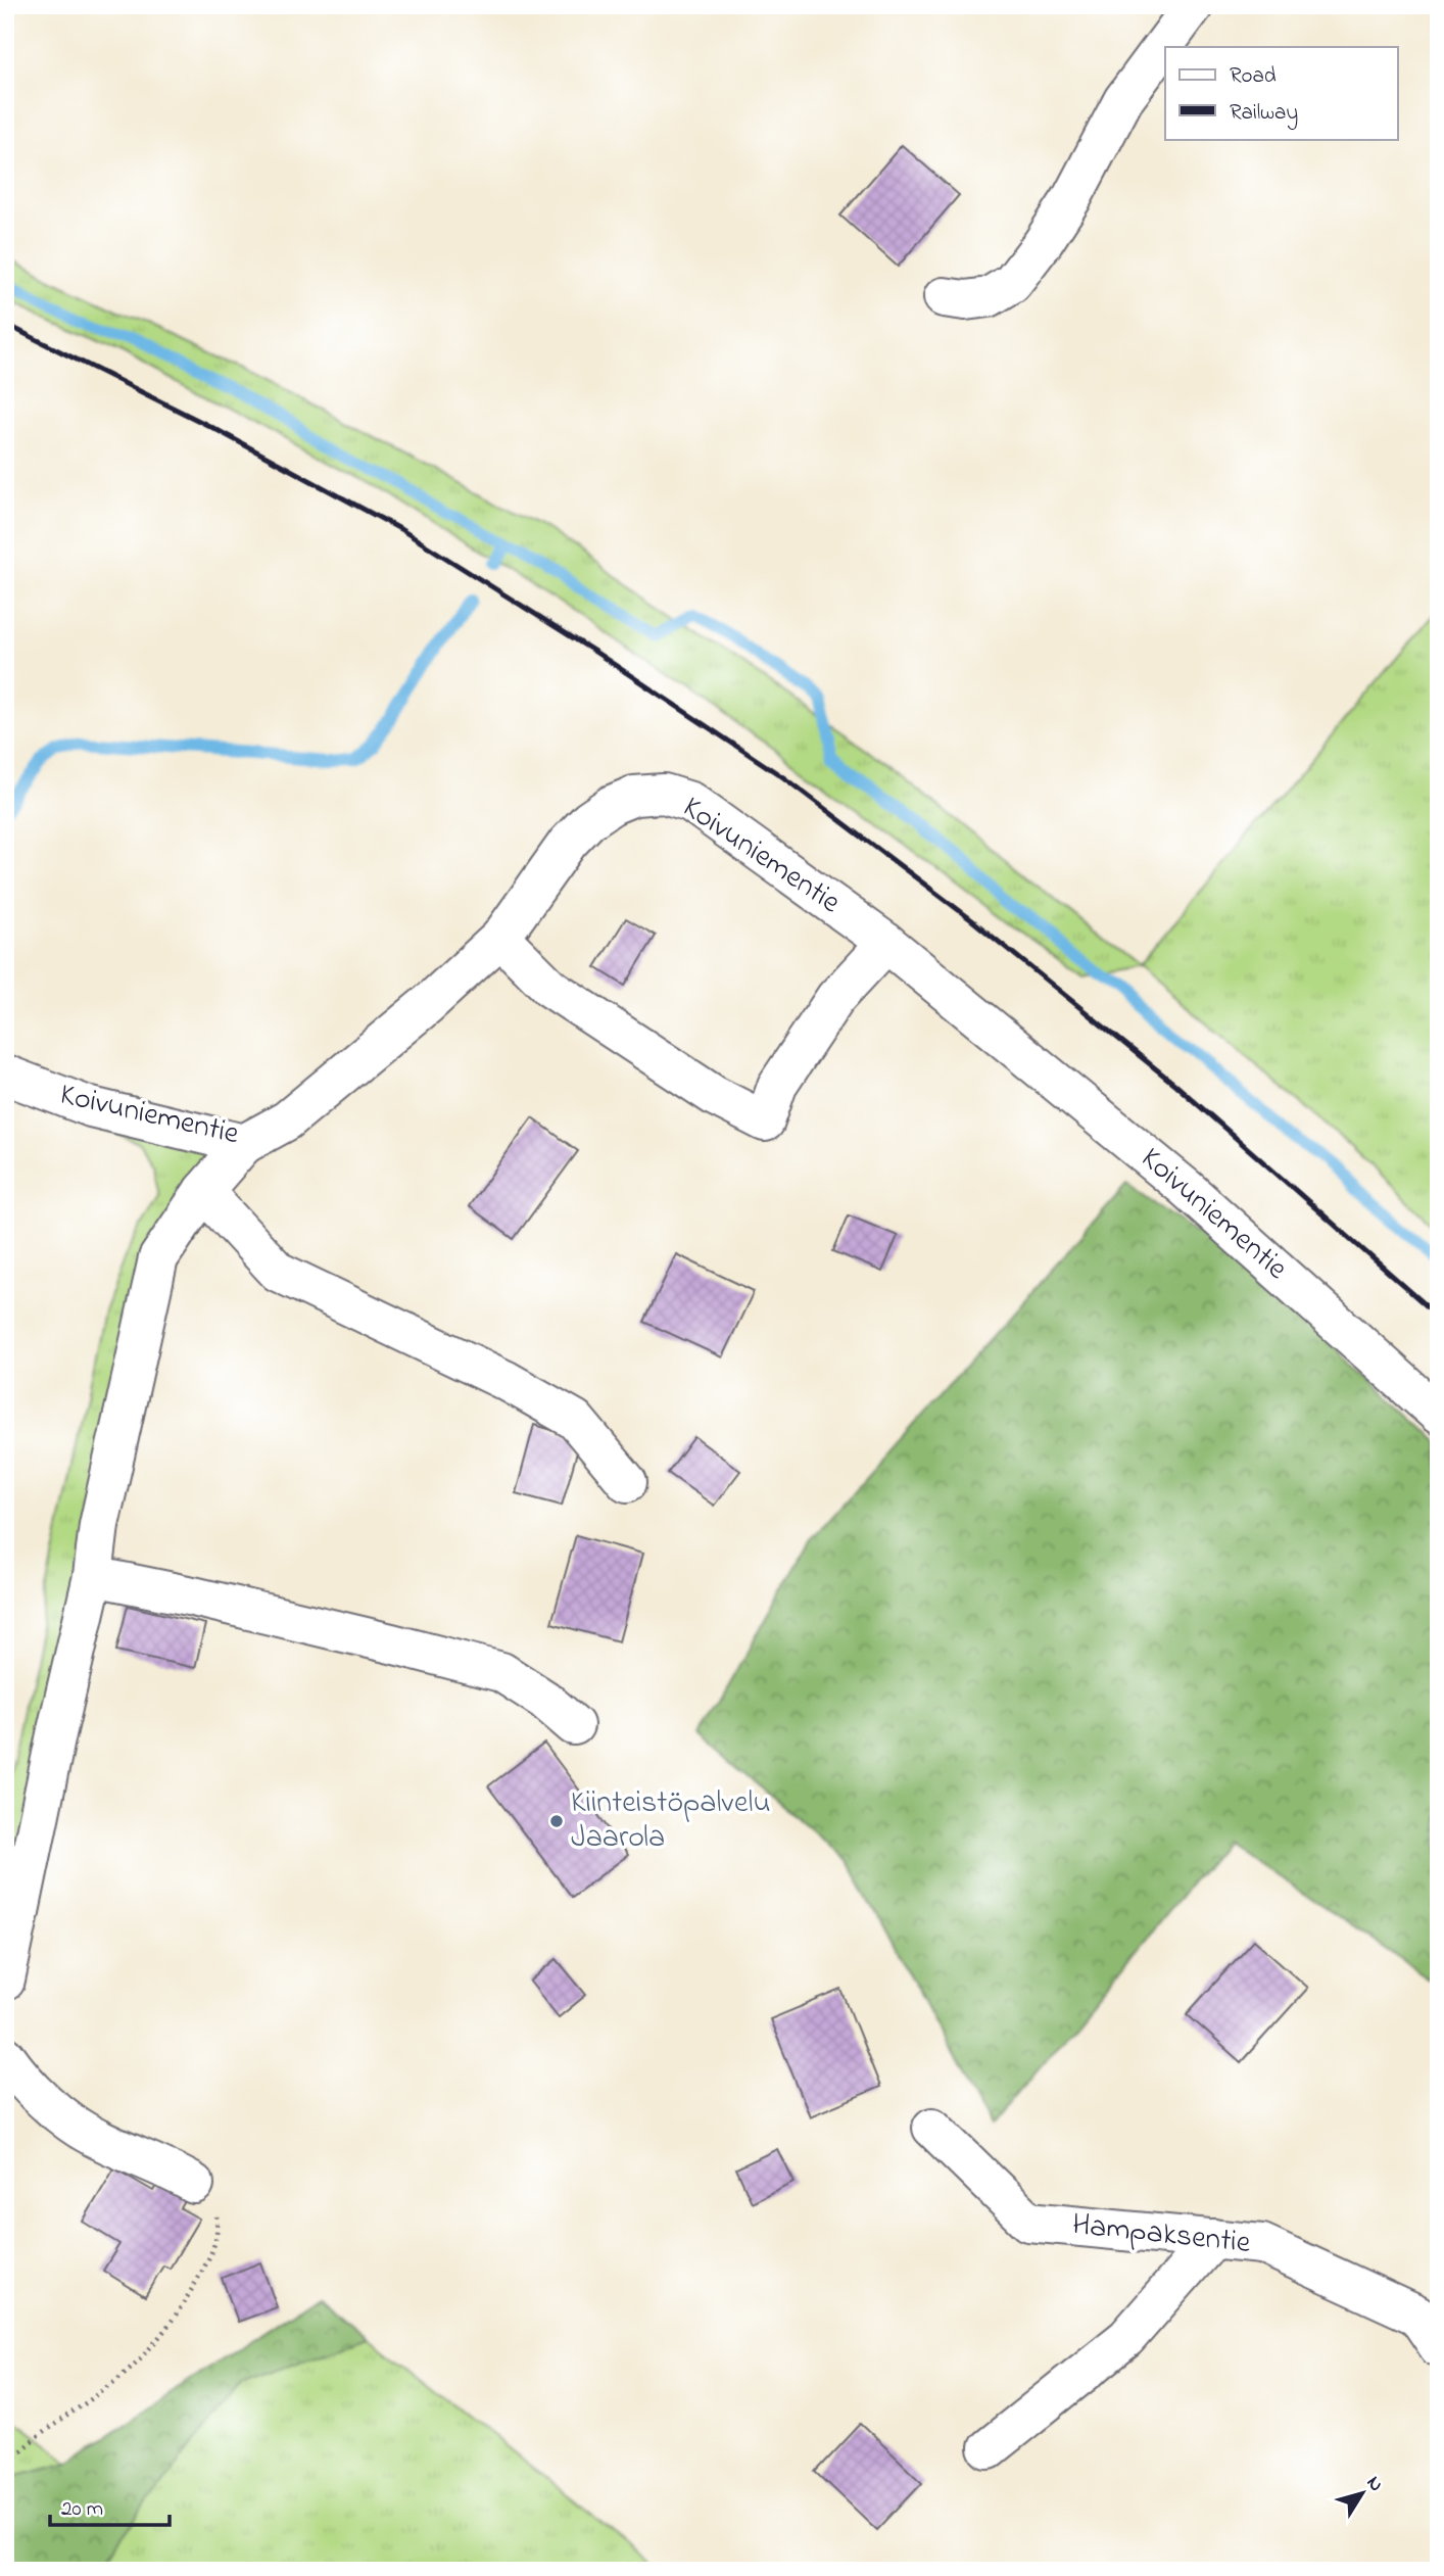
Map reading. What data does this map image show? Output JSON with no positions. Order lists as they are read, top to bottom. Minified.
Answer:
{"streets":{"street":["Koivuniementie","Hampaksentie"]},"places":["Kiinteistöpalvelu Jaarola"],"legend":["Road","Railway"],"scale_bar":"20 m","north":"top right"}
